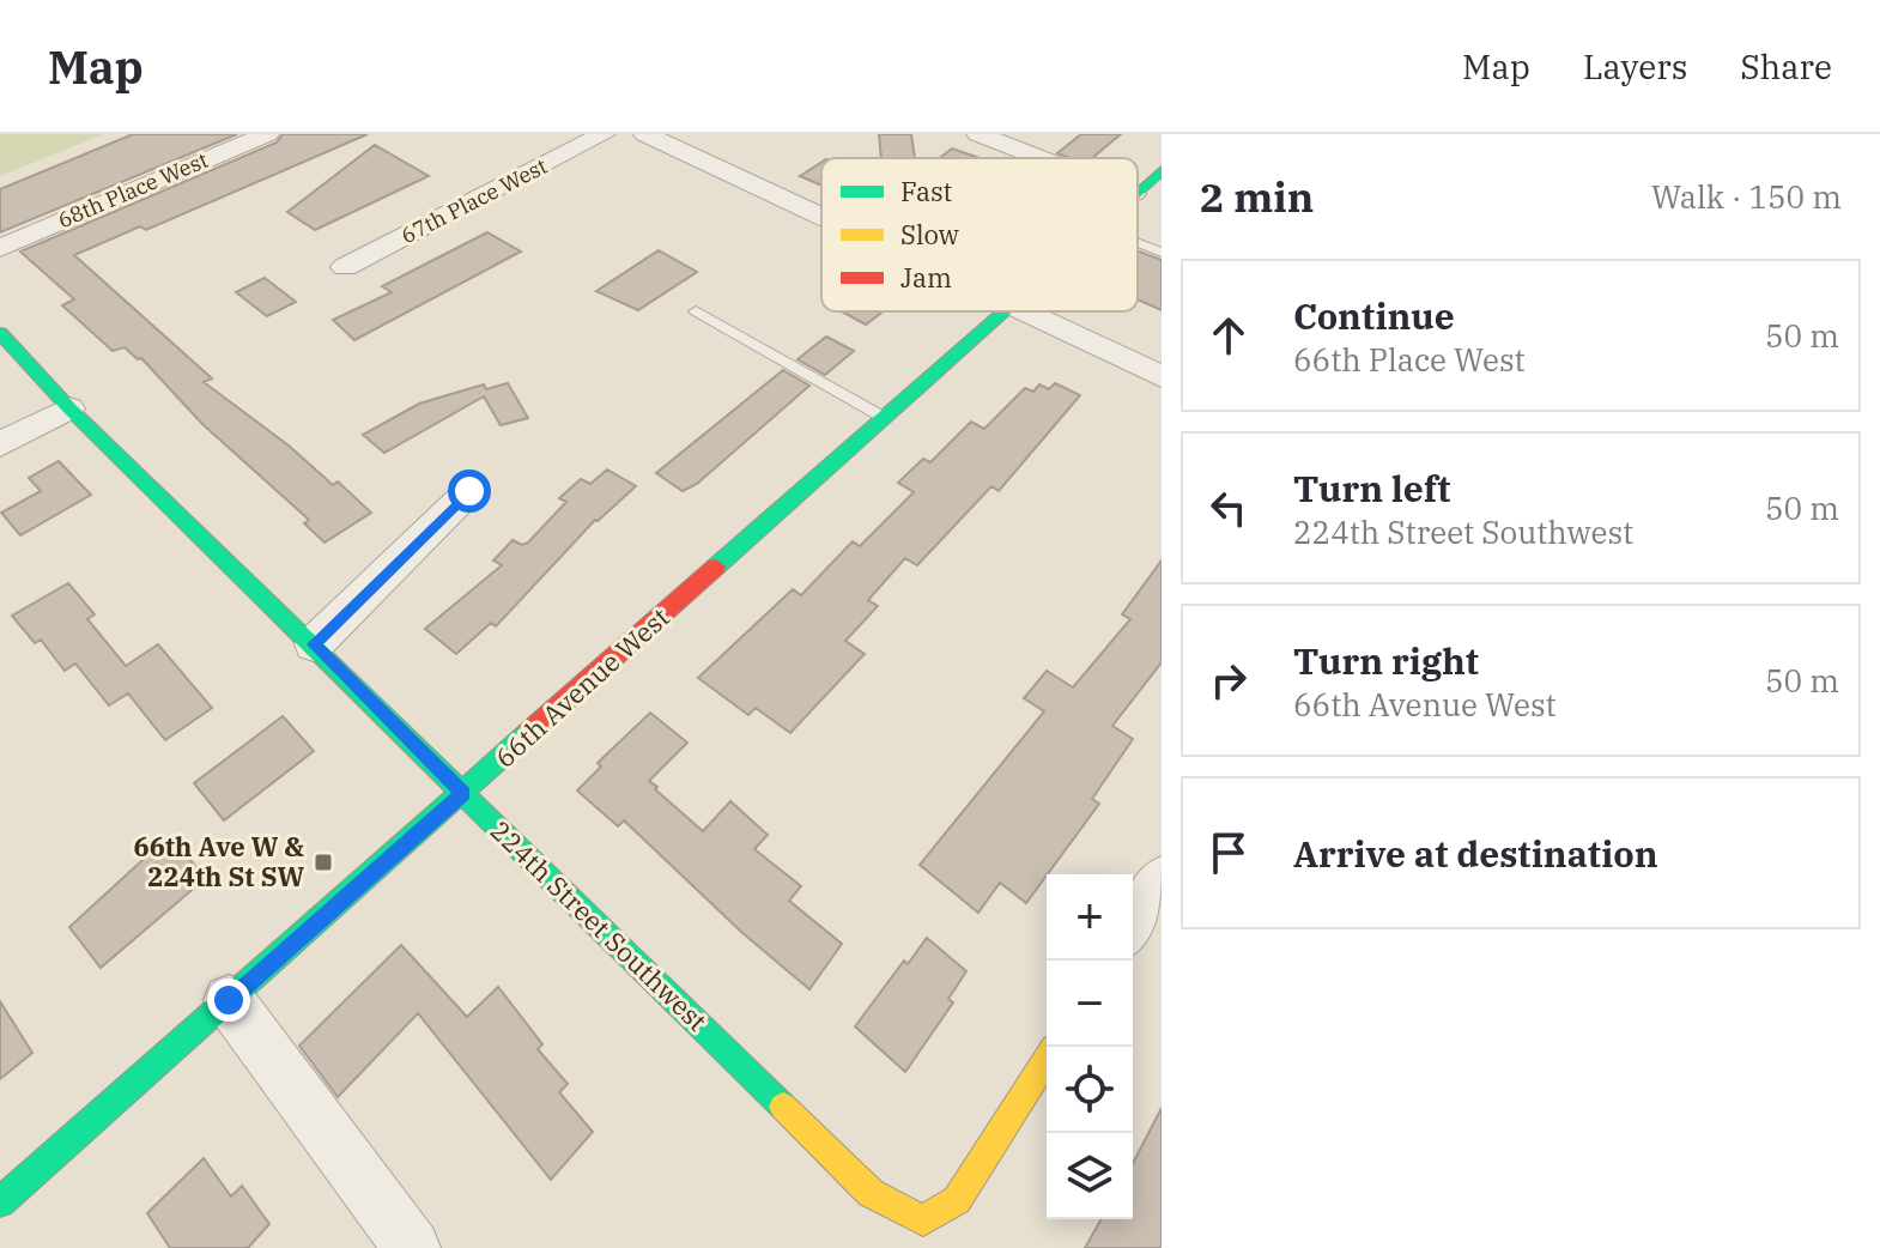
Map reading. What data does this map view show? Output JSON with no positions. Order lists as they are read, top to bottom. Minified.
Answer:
{"streets":{"street":["68th Place West","67th Place West","66th Avenue West","224th Street Southwest"]},"crossings":[["66th Avenue West","224th Street Southwest"]],"places":{"transit":["66th Ave W & 224th St SW"]},"legend":["Fast","Slow","Jam"],"page":{"header":"Map","nav":["Map","Layers","Share"],"heading":["2 min","Walk · 150 m"],"list":[["Continue","66th Place West","50 m"],["Turn left","224th Street Southwest","50 m"],["Turn right","66th Avenue West","50 m"],"Arrive at destination"],"map_buttons":["+","−"]}}
